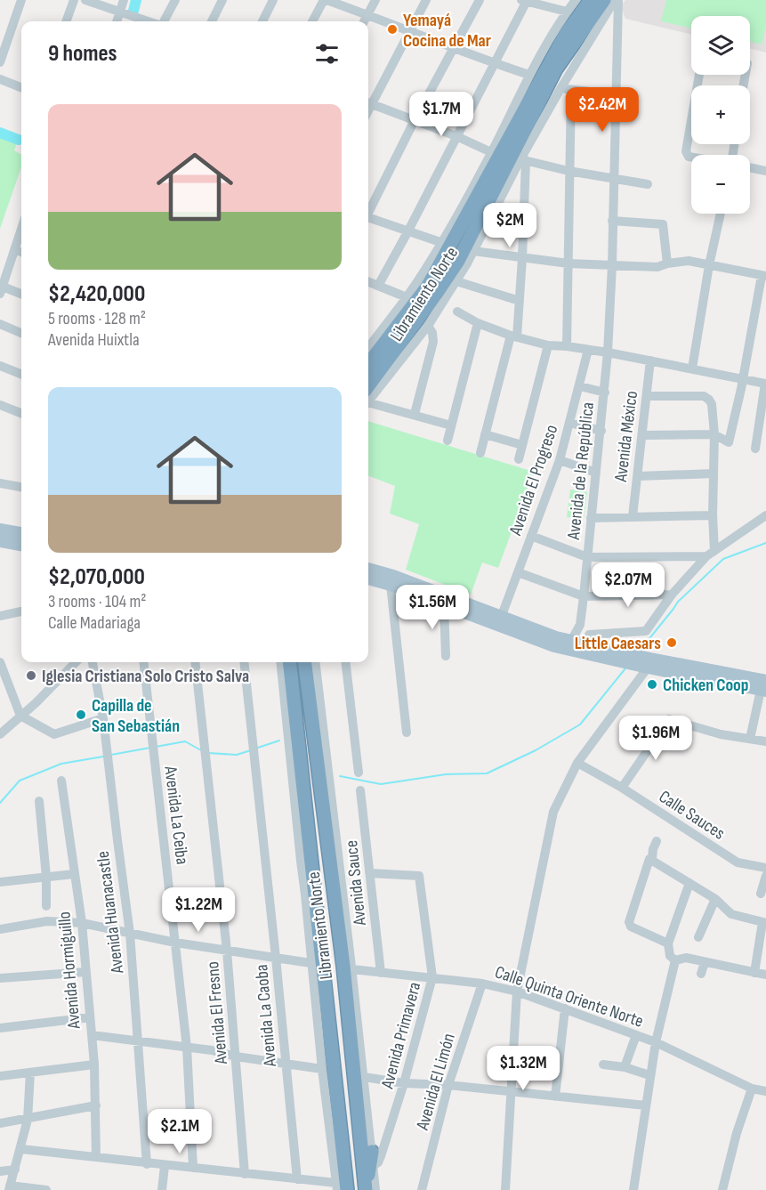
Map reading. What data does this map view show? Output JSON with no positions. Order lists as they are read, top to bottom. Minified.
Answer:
{"streets":{"highway":["Libramiento Norte"],"street":["Avenida México","Avenida de la República","Avenida El Progreso","Calle Sauces","Avenida La Ceiba","Avenida Sauce","Avenida Huanacastle","Avenida Hormiguillo","Calle Quinta Oriente Norte","Avenida El Fresno","Avenida La Caoba","Avenida Primavera","Avenida El Limón"]},"crossings":[["Libramiento Norte","Avenida de la República"],["Libramiento Norte","Calle Quinta Oriente Norte"],["Libramiento Norte","Avenida Primavera"],["Avenida Sauce","Calle Quinta Oriente Norte"],["Avenida Sauce","Avenida Primavera"],["Calle Quinta Oriente Norte","Avenida Primavera"],["Calle Quinta Oriente Norte","Avenida El Limón"]],"places":["Yemayá Cocina de Mar","Little Caesars","Iglesia Cristiana Solo Cristo Salva","Chicken Coop","Capilla de San Sebastián"],"page":{"map_buttons":["+","−"],"heading":"9 homes","list":[{"name":"$2,420,000","note":"5 rooms · 128 m² · Avenida Huixtla"},{"name":"$2,070,000","note":"3 rooms · 104 m² · Calle Madariaga"}],"price":["$2.42M","$1.7M","$2M","$2.07M","$1.56M","$1.96M","$1.22M","$1.32M","$2.1M"]}}
